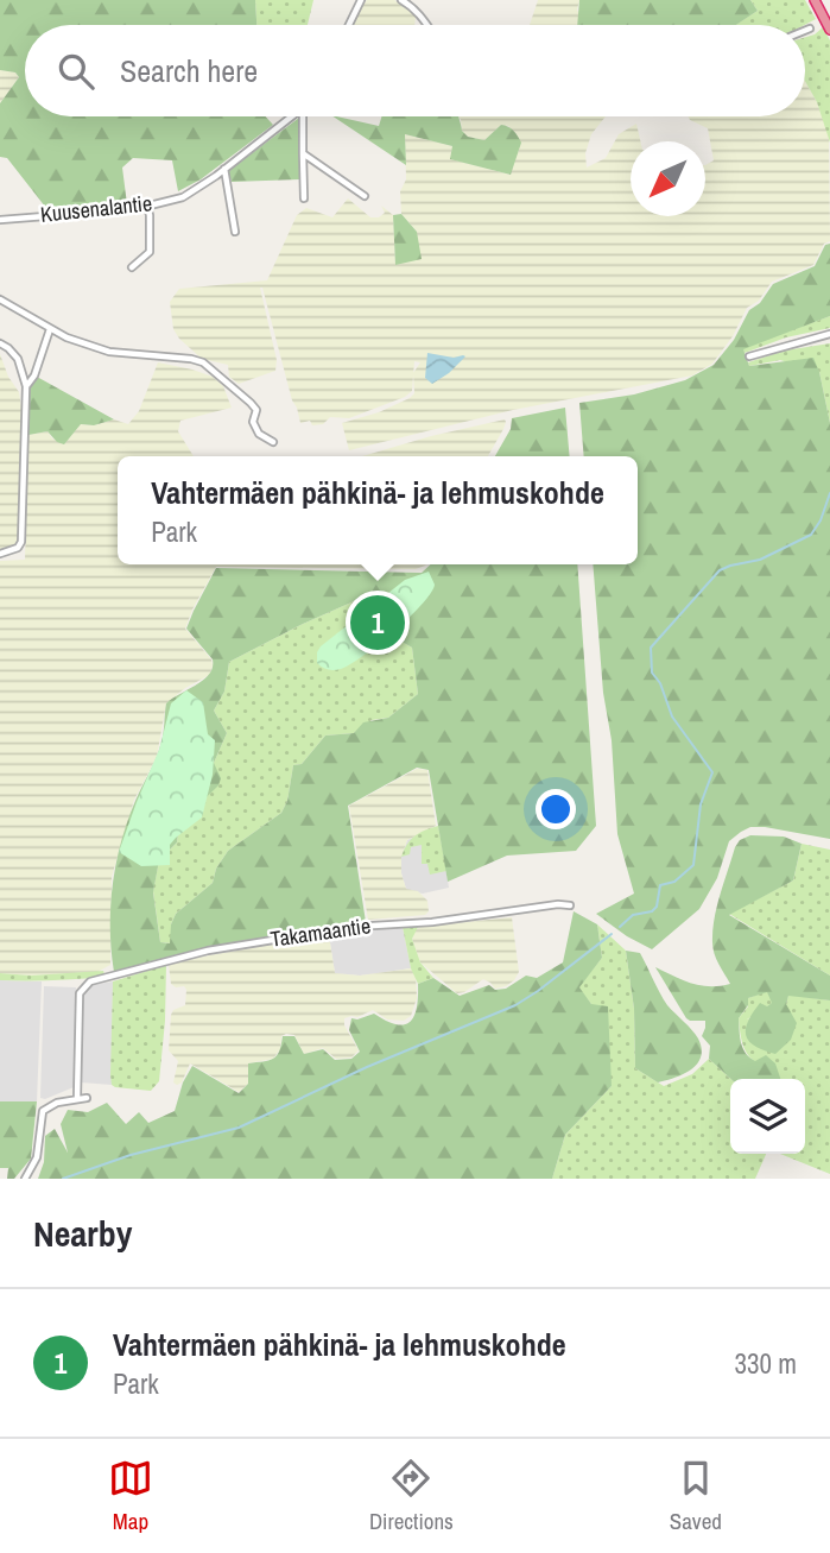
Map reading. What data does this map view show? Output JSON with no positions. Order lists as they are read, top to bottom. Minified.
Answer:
{"streets":{"street":["Kuusenalantie","Takamaantie"]},"north":"bottom left","page":{"search":"Search here","popup":["Vahtermäen pähkinä- ja lehmuskohde","Park"],"pins":"1","heading":"Nearby","list":[{"mark":"1","name":"Vahtermäen pähkinä- ja lehmuskohde","note":"Park","value":"330 m"}],"nav":["Map","Directions","Saved"]}}
